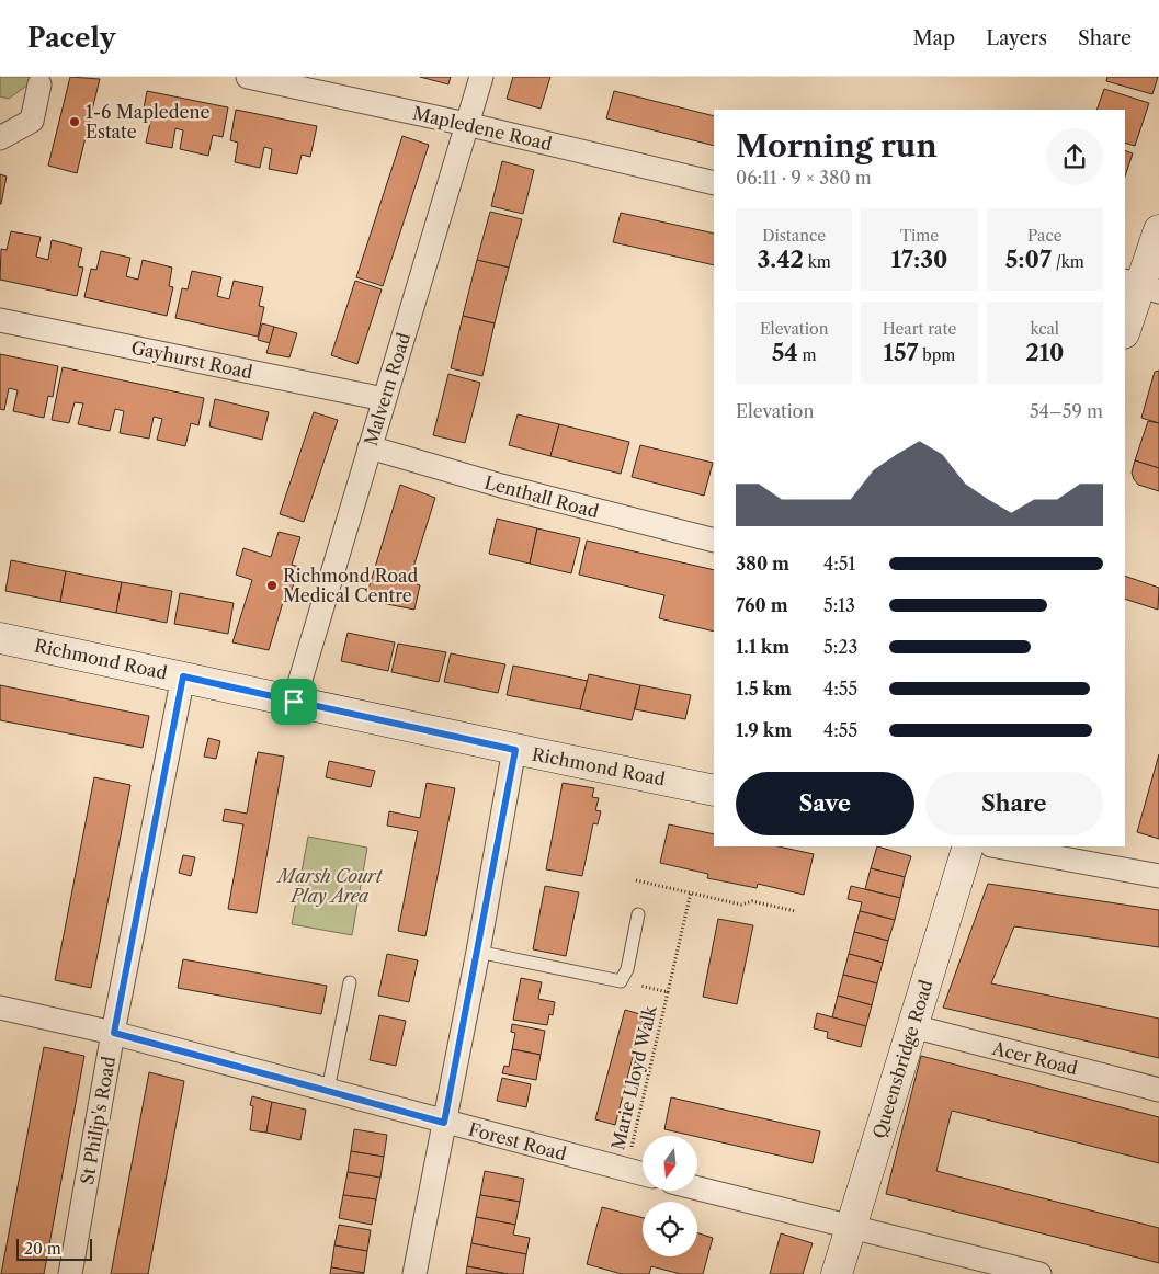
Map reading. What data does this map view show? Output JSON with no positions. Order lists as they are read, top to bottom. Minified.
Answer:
{"streets":{"street":["Mapledene Road","Gayhurst Road","Malvern Road","Lenthall Road","Richmond Road","Acer Road","Queensbridge Road","St Philip's Road","Forest Road"],"path":["Marie Lloyd Walk"]},"crossings":[["Mapledene Road","Malvern Road"],["Gayhurst Road","Malvern Road"],["Malvern Road","Lenthall Road"],["Malvern Road","Richmond Road"],["Richmond Road","St Philip's Road"],["Acer Road","Queensbridge Road"],["Marie Lloyd Walk","Forest Road"],["St Philip's Road","Forest Road"]],"parks":["Marsh Court Play Area"],"places":["1-6 Mapledene Estate","Richmond Road Medical Centre"],"scale_bar":"20 m","north":"bottom","page":{"header":"Pacely","nav":["Map","Layers","Share"],"heading":["Morning run","06:11 · 9 × 380 m"],"stats":[["Distance","3.42 km"],["Time","17:30"],["Pace","5:07 /km"],["Elevation","54 m"],["Heart rate","157 bpm"],["kcal","210"]],"chart":["Elevation","54–59 m"],"list":[{"name":"380 m","note":"4:51"},{"name":"760 m","note":"5:13"},{"name":"1.1 km","note":"5:23"},{"name":"1.5 km","note":"4:55"},{"name":"1.9 km","note":"4:55"}],"buttons":["Save","Share"],"scale":"20 m"}}
